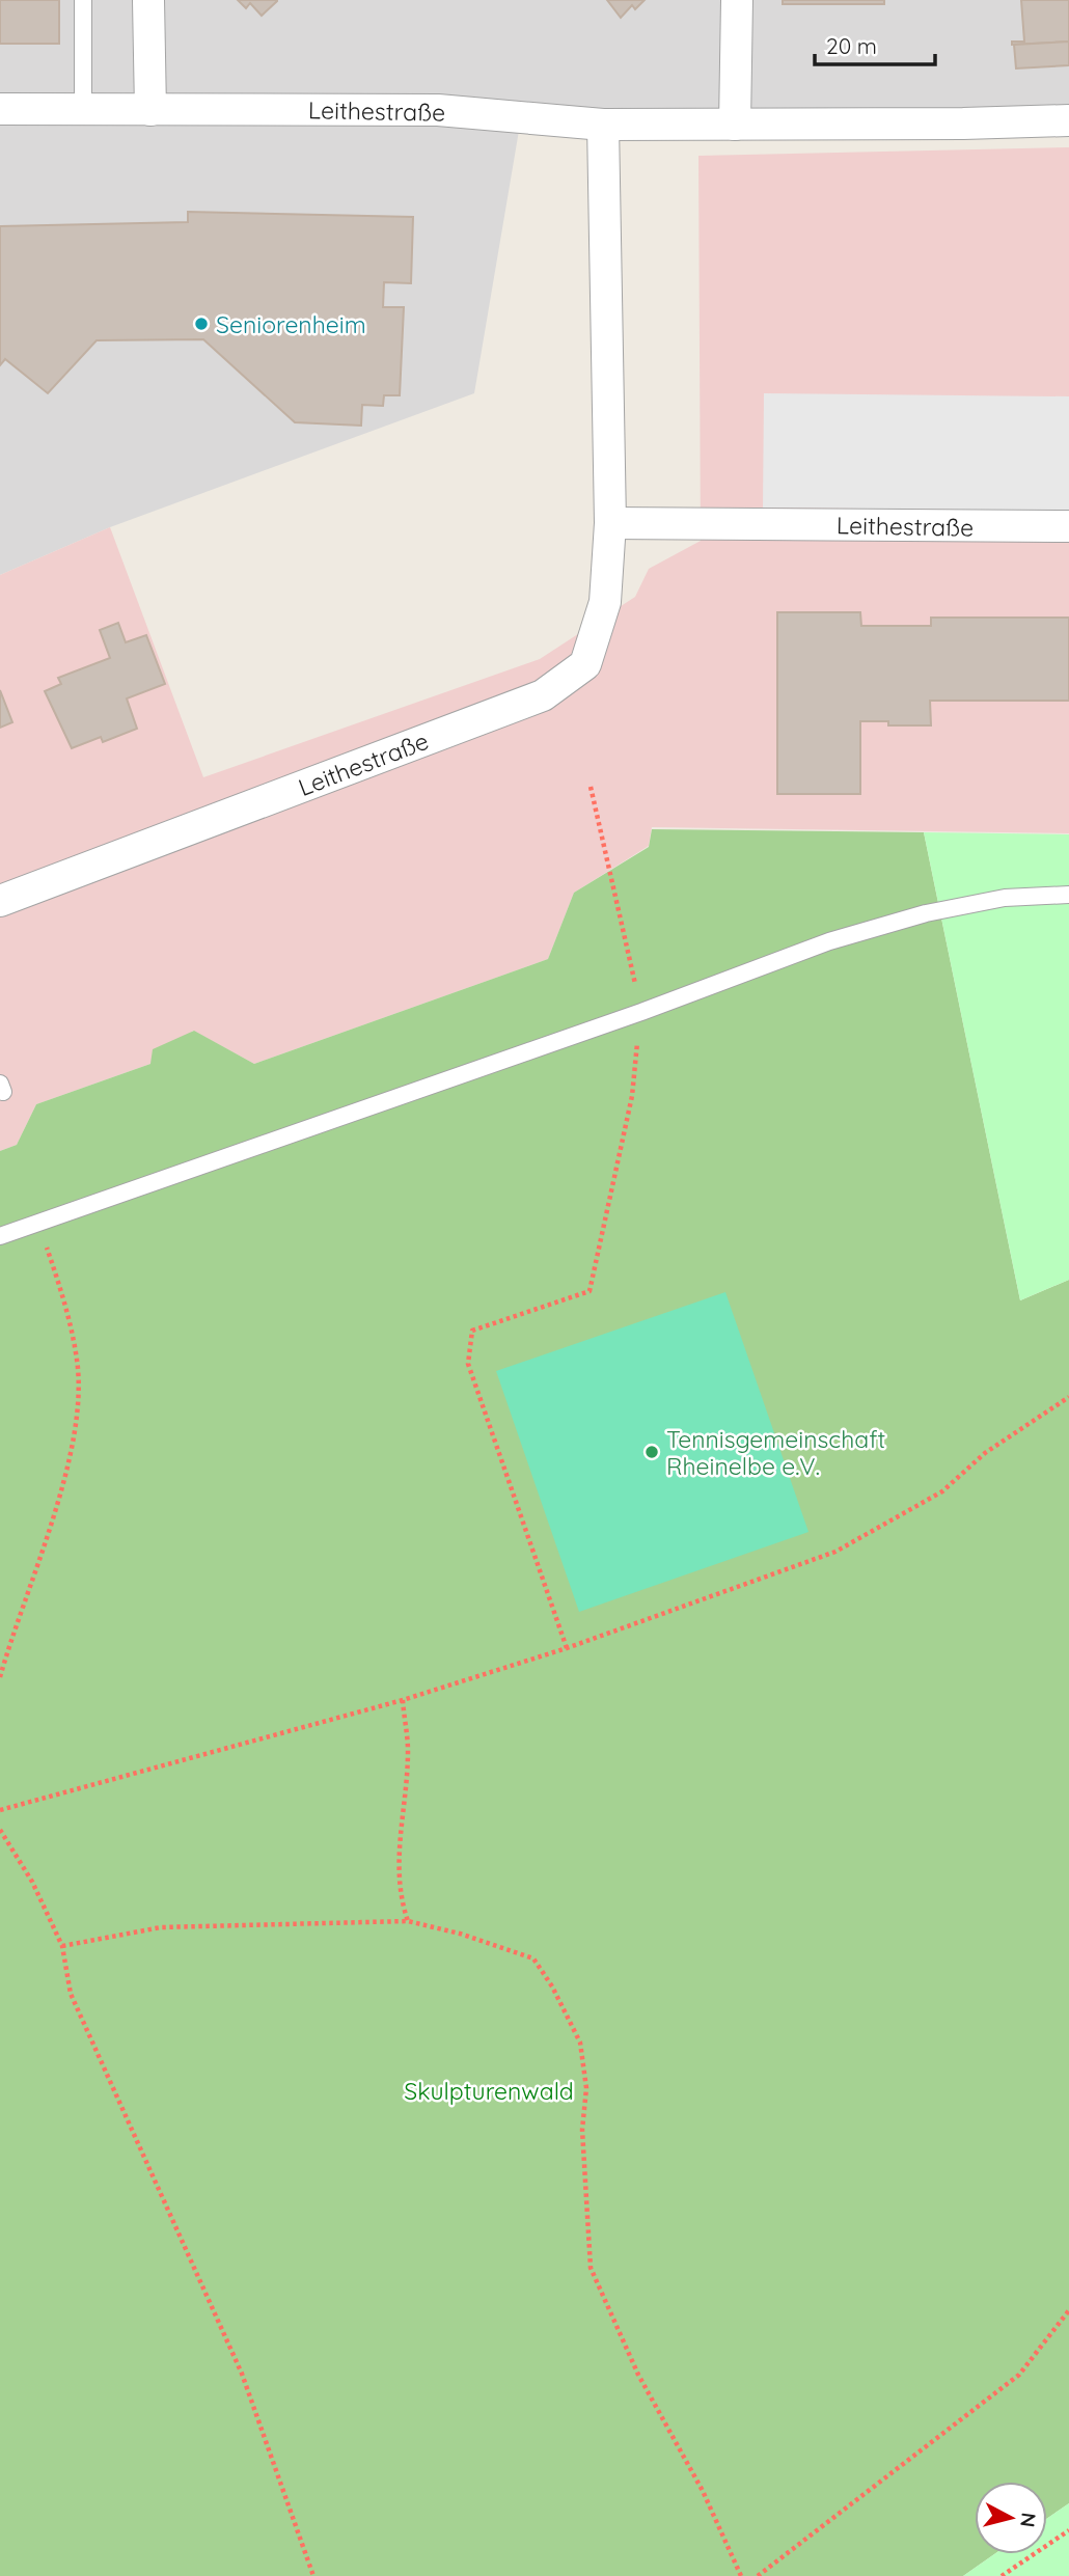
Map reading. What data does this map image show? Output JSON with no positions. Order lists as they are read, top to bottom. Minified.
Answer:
{"streets":{"street":["Leithestraße"]},"parks":["Skulpturenwald"],"places":["Seniorenheim","Tennisgemeinschaft Rheinelbe e.V."],"scale_bar":"20 m","north":"right"}
